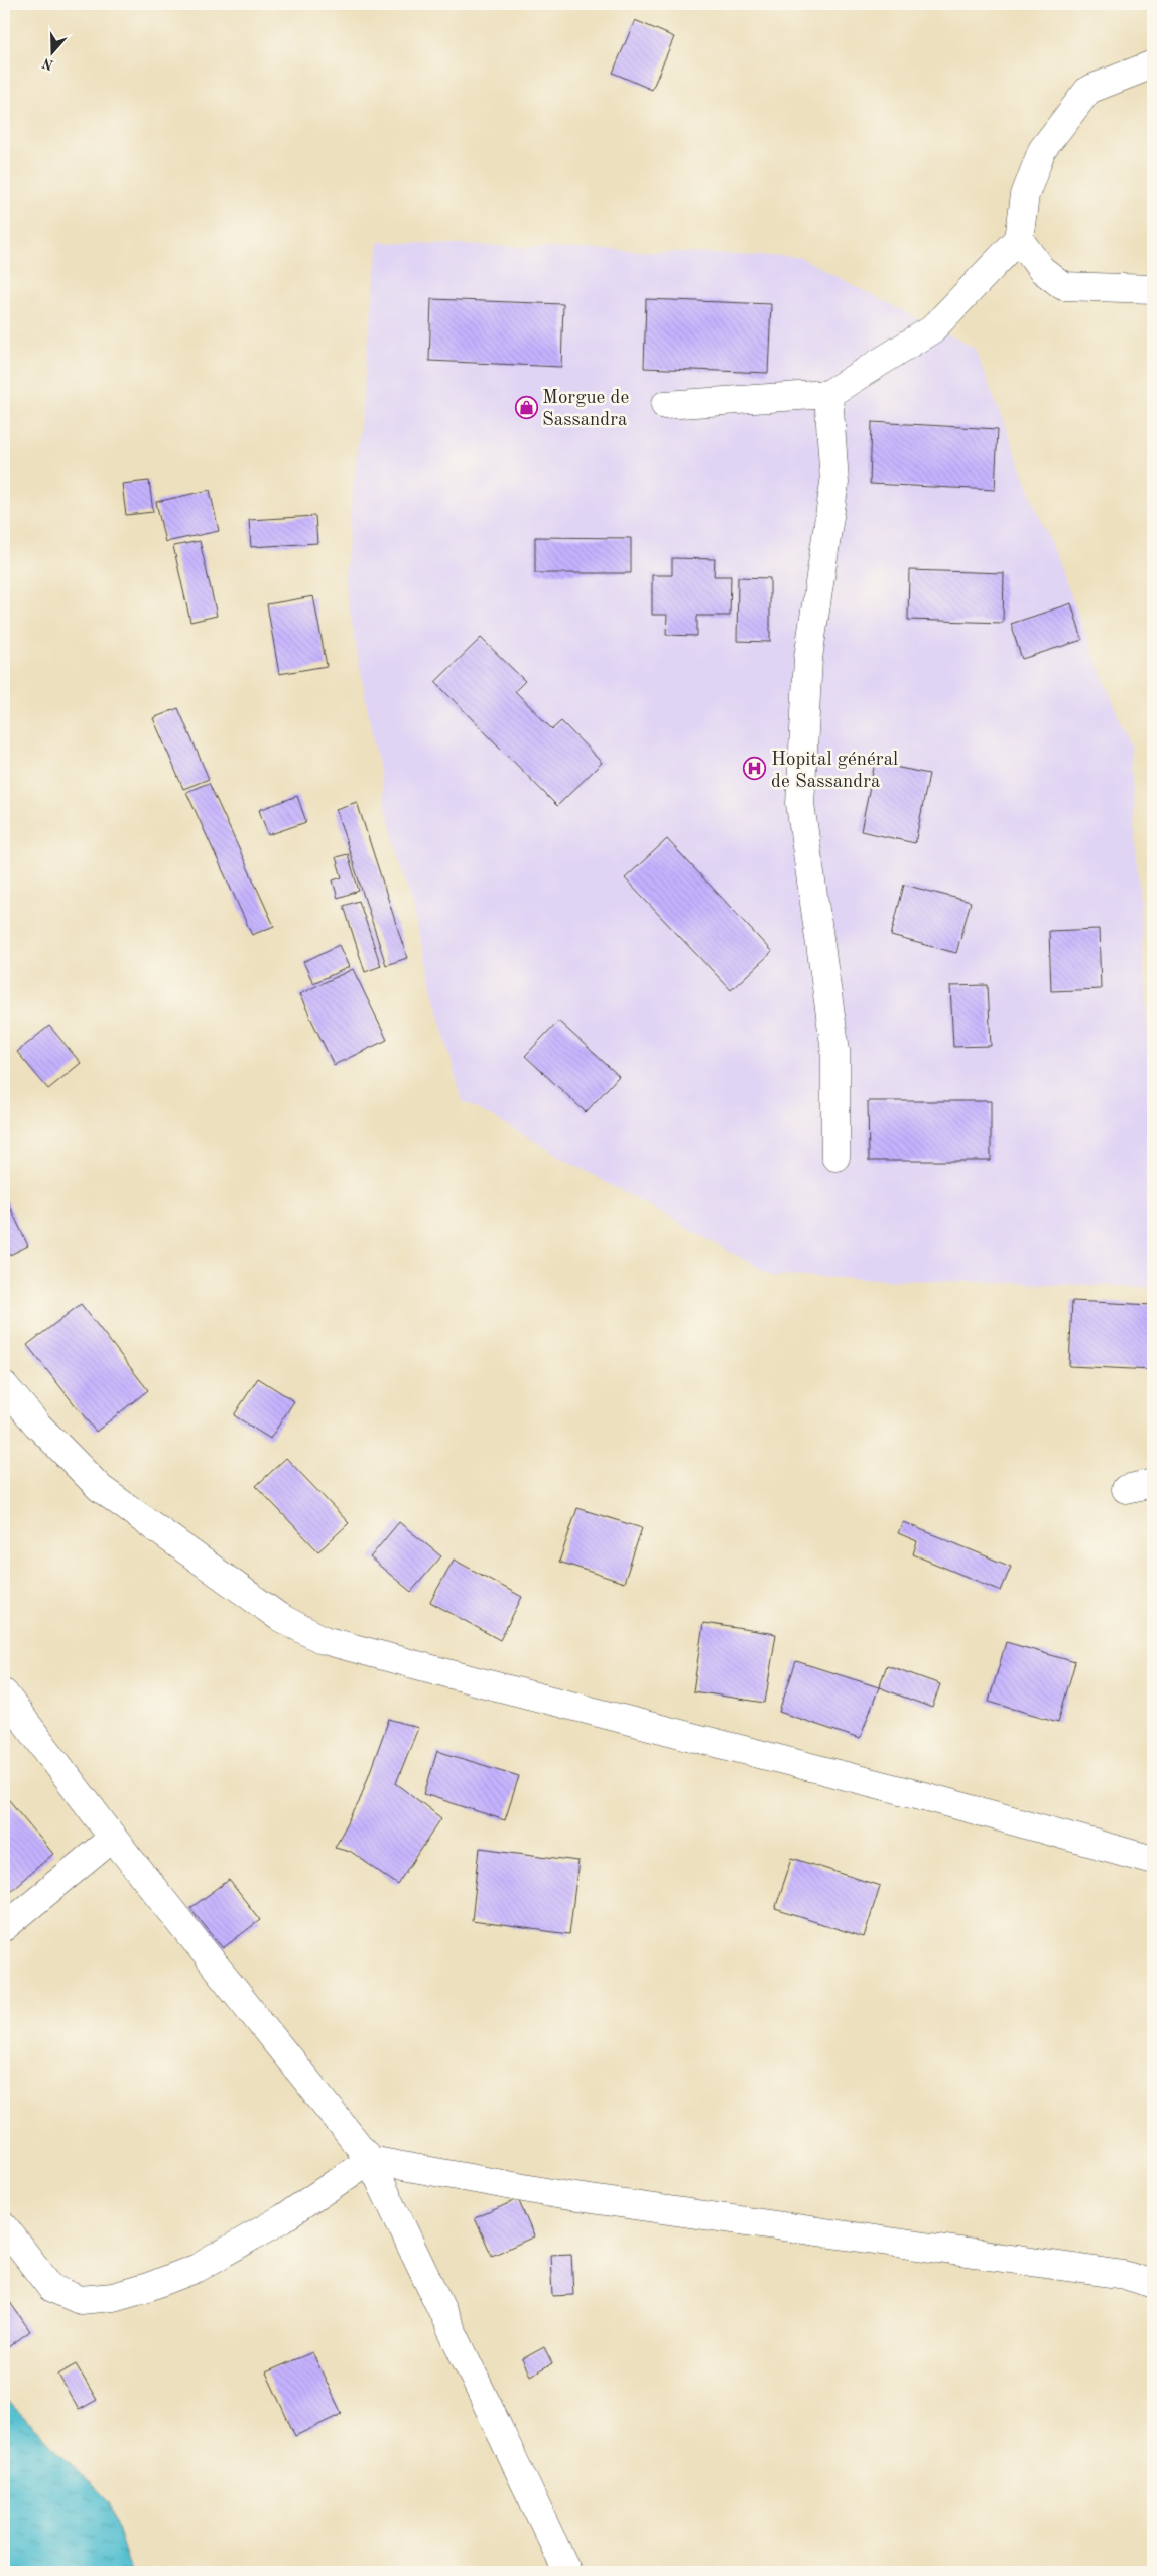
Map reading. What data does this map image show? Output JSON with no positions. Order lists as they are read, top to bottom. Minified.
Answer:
{"places":{"shop":["Morgue de Sassandra"],"hospital":["Hopital général de Sassandra"]},"north":"bottom"}
